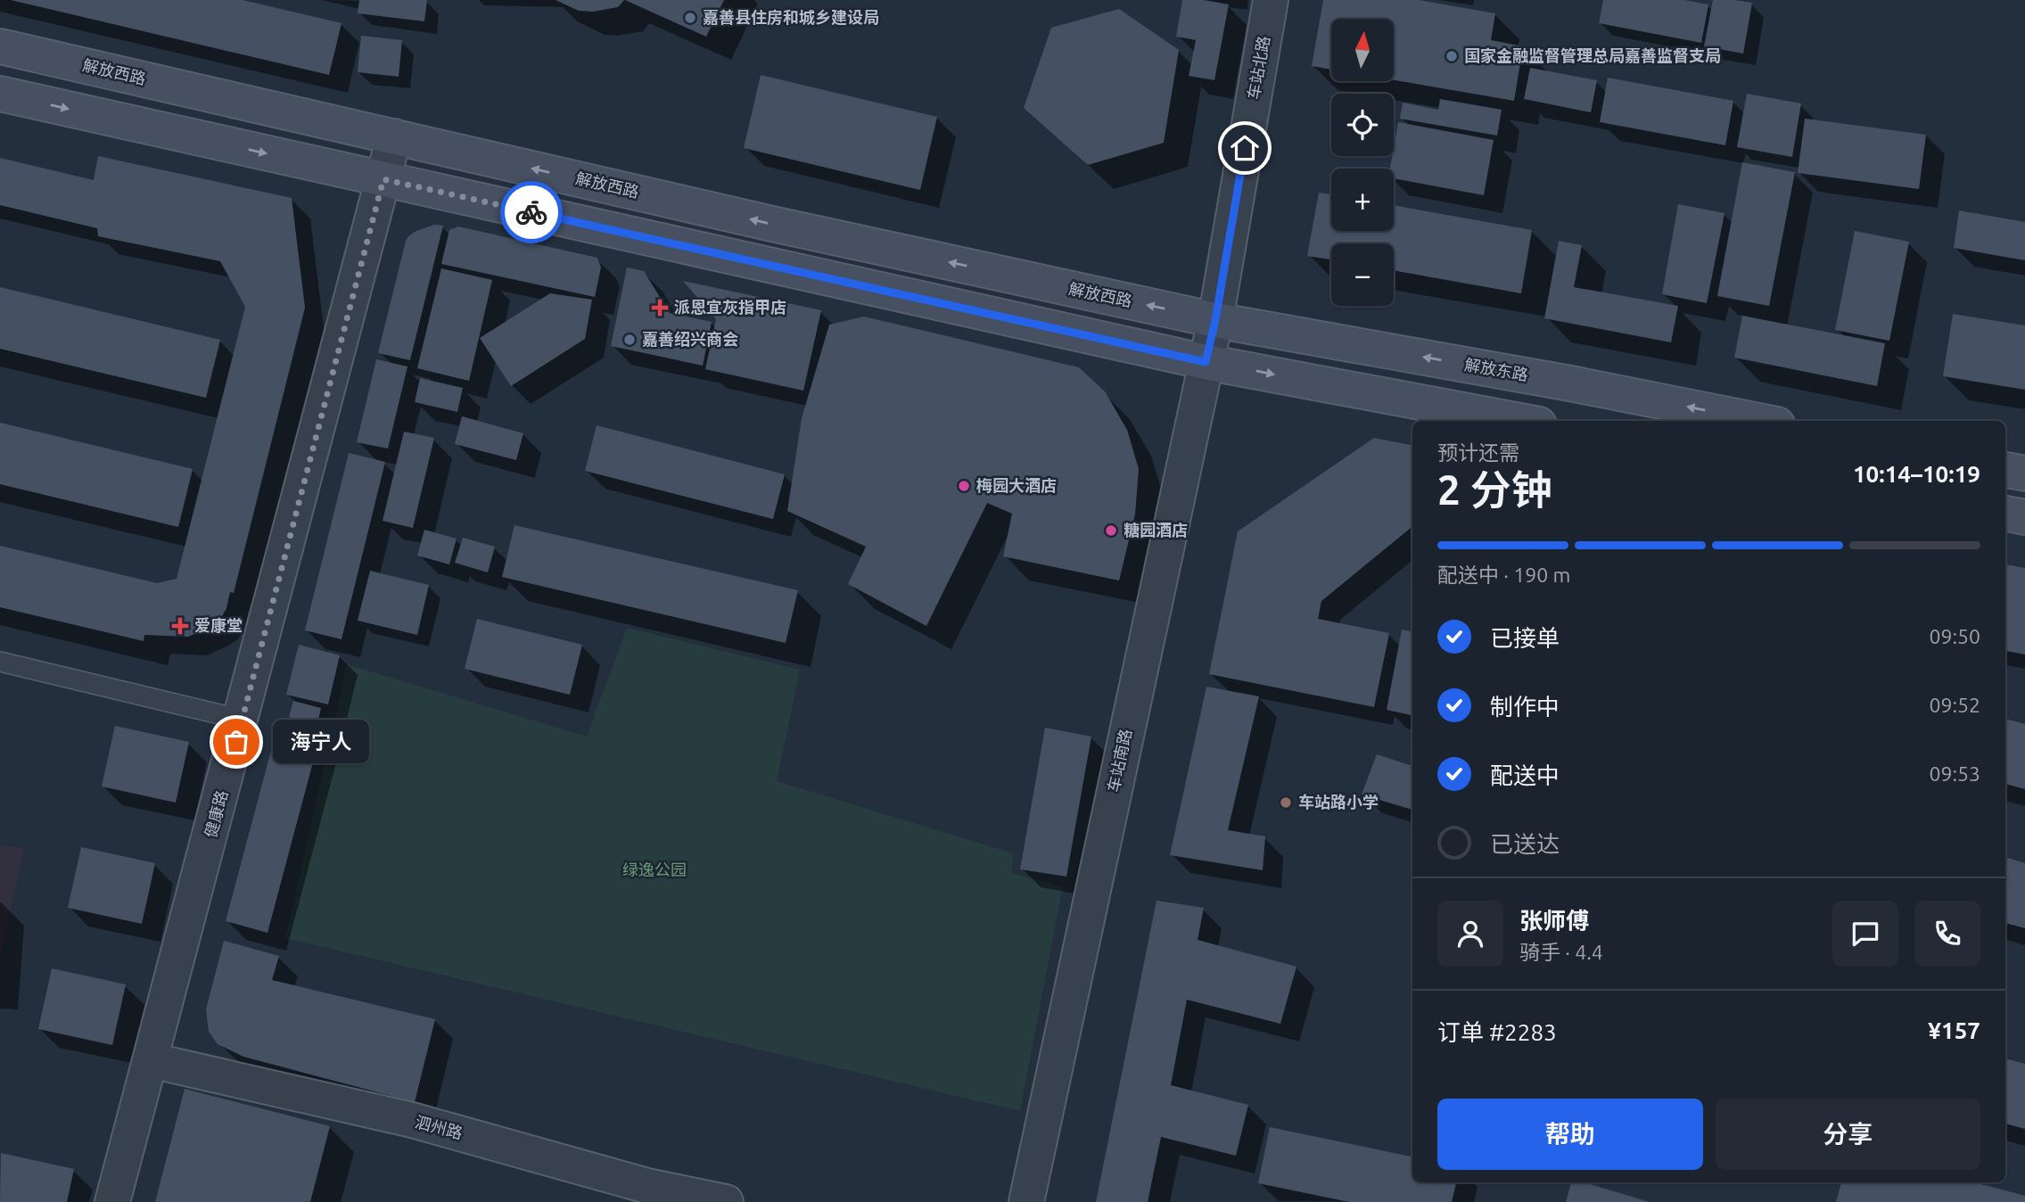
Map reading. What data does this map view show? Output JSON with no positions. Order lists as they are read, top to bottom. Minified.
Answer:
{"streets":{"main road":["解放西路","解放东路"],"street":["车站北路","车站南路","健康路","泗州路"]},"crossings":[["车站北路","解放西路"],["车站北路","解放东路"],["车站北路","车站南路"],["解放西路","解放东路"],["解放西路","车站南路"],["解放西路","健康路"],["解放东路","车站南路"],["健康路","泗州路"]],"parks":["绿逸公园"],"places":{"other":["嘉善县住房和城乡建设局","国家金融监督管理总局嘉善监督支局","嘉善绍兴商会","梅园大酒店","糖园酒店","海宁人","车站路小学"],"health":["派恩宜灰指甲店","爱康堂"]},"north":"top","page":{"map_buttons":["+","−"],"heading":["2 分钟","预计还需","10:14–10:19"],"panel":["张师傅","骑手 · 4.4","订单 #2283","¥157"],"bar":"配送中 · 190 m","list":[["已接单","09:50"],["制作中","09:52"],["配送中","09:53"],"已送达"],"bubble":"海宁人","buttons":["帮助","分享"]}}
